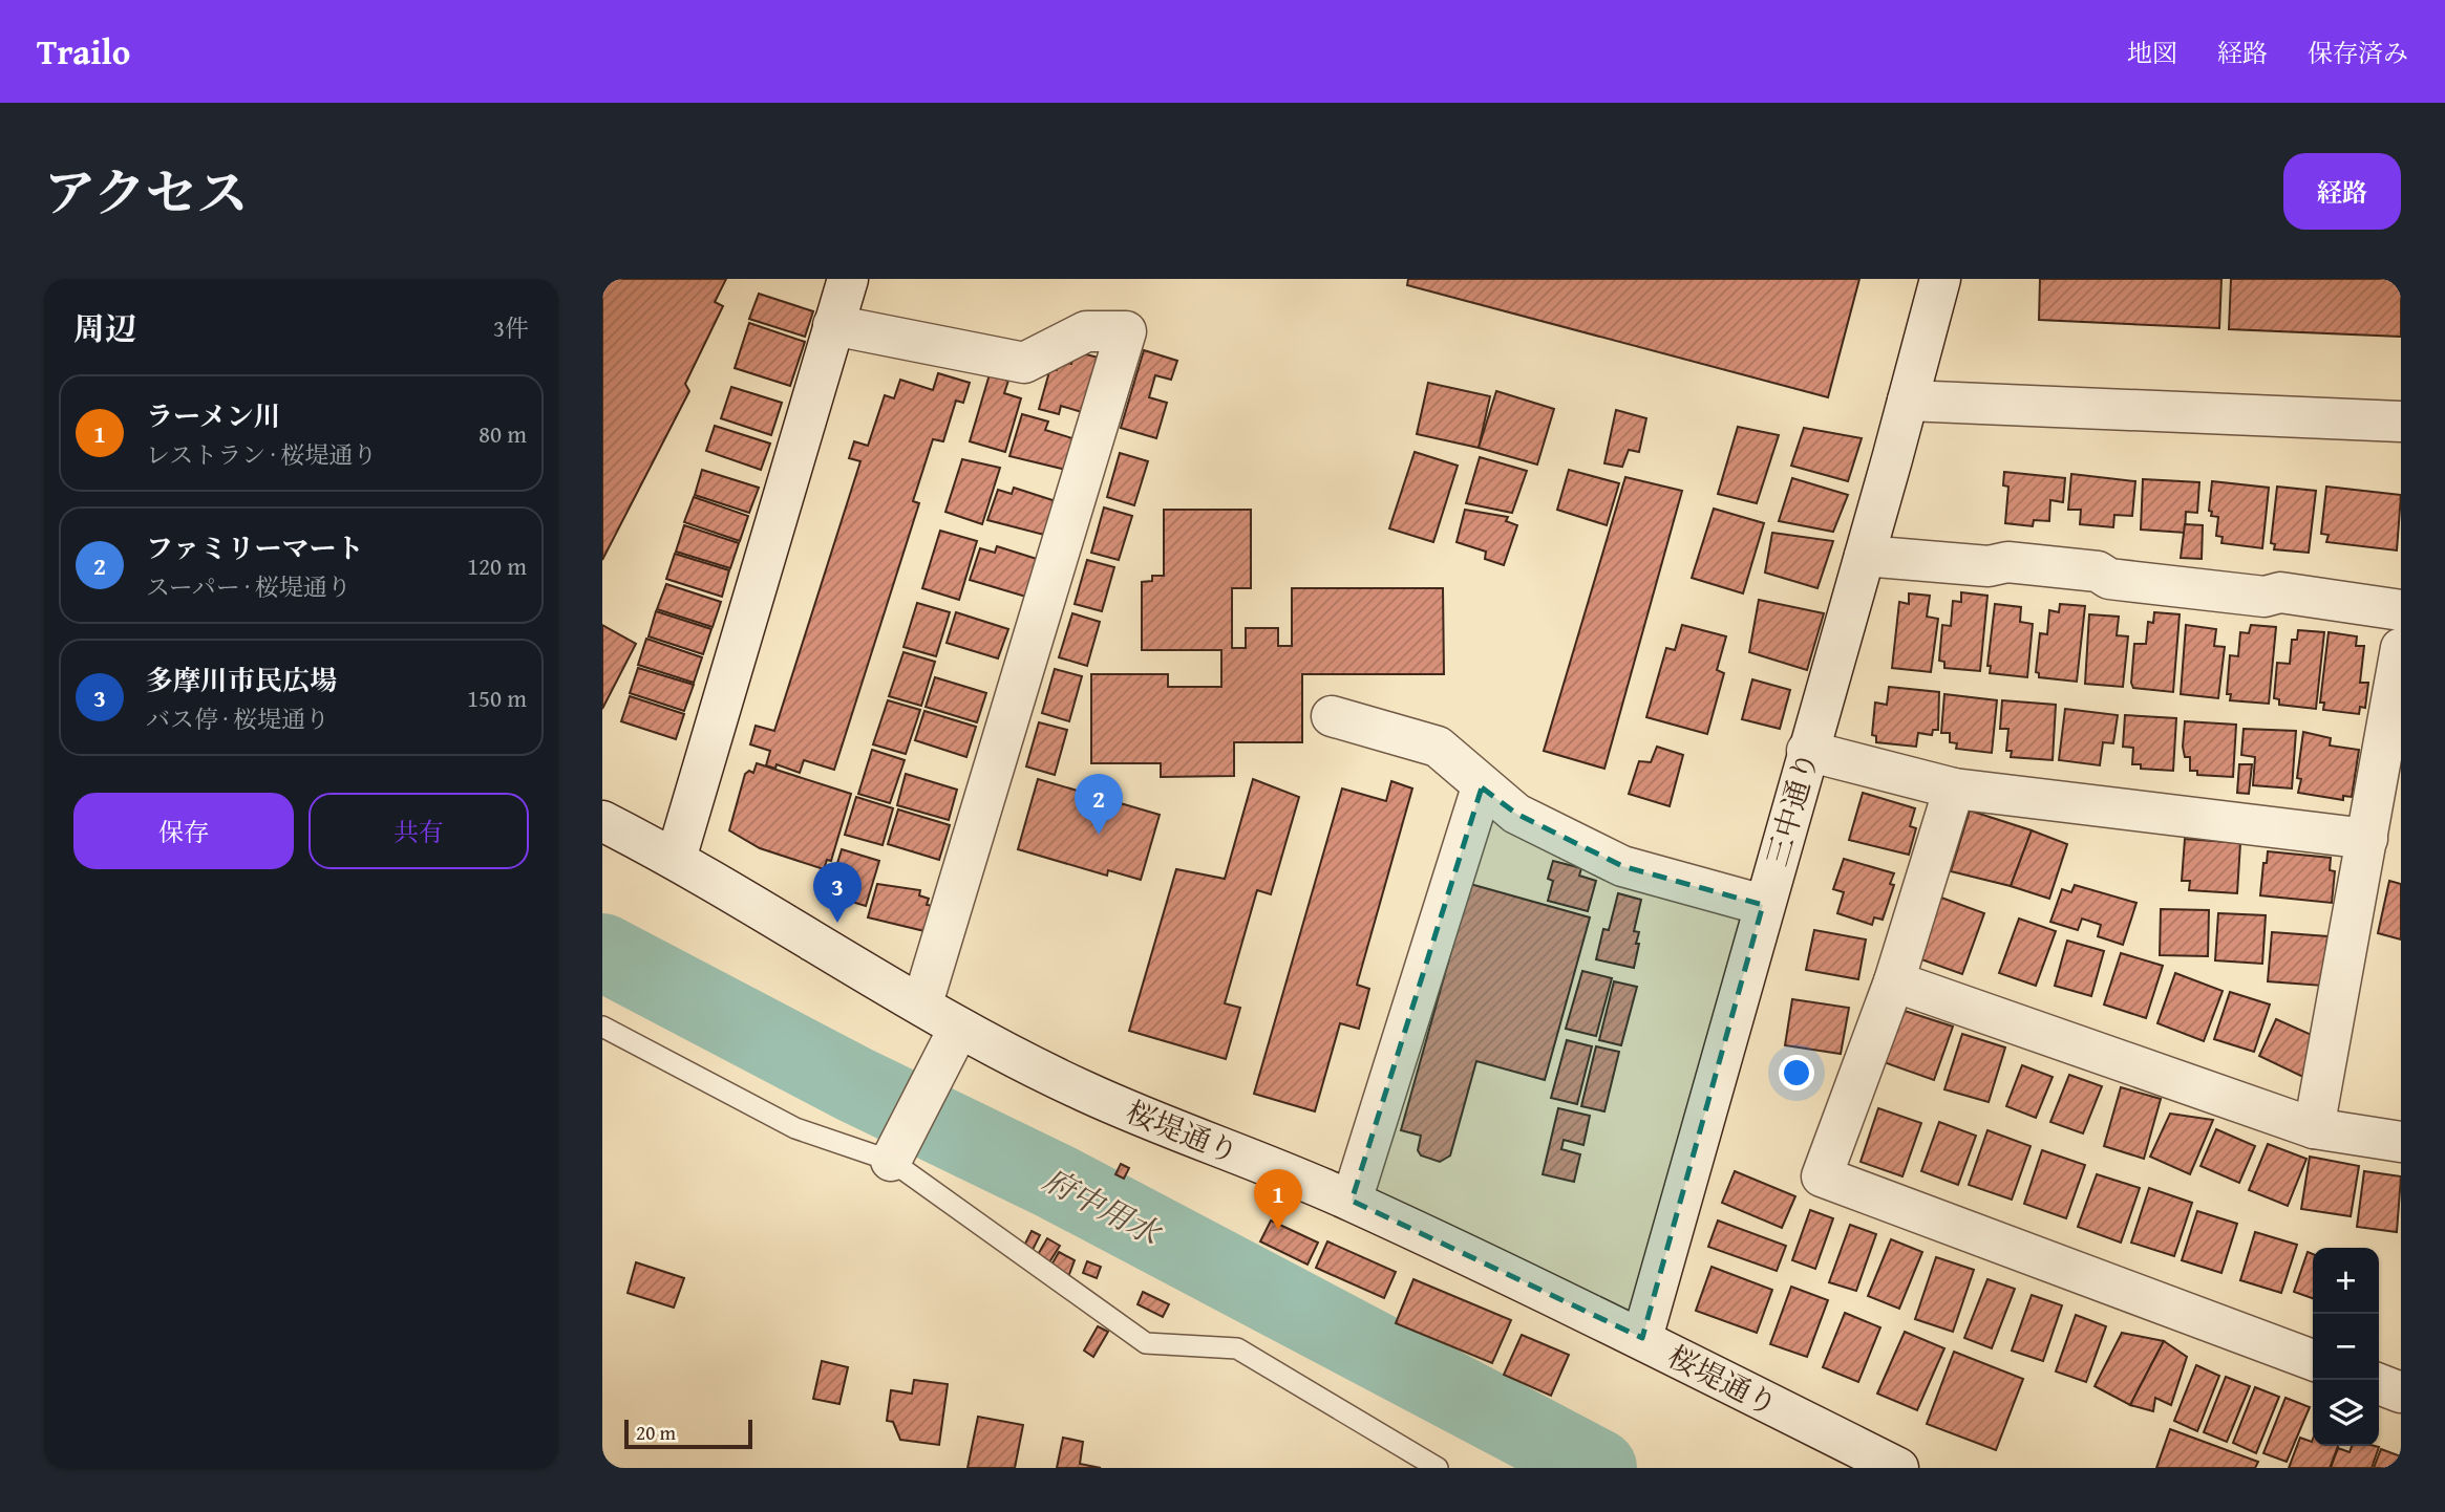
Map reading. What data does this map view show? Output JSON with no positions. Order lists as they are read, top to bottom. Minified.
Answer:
{"streets":{"street":["三中通り","桜堤通り"]},"crossings":[["三中通り","桜堤通り"]],"water":["府中用水"],"scale_bar":"20 m","page":{"header":"Trailo","nav":["地図","経路","保存済み"],"title":"アクセス","buttons":["経路",["保存","共有"]],"heading":["周辺","3件"],"list":[{"mark":"1","name":"ラーメン川","note":"レストラン · 桜堤通り","value":"80 m"},{"mark":"2","name":"ファミリーマート","note":"スーパー · 桜堤通り","value":"120 m"},{"mark":"3","name":"多摩川市民広場","note":"バス停 · 桜堤通り","value":"150 m"}],"pins":["2","3","1"],"map_buttons":["+","−"],"scale":"20 m"}}
